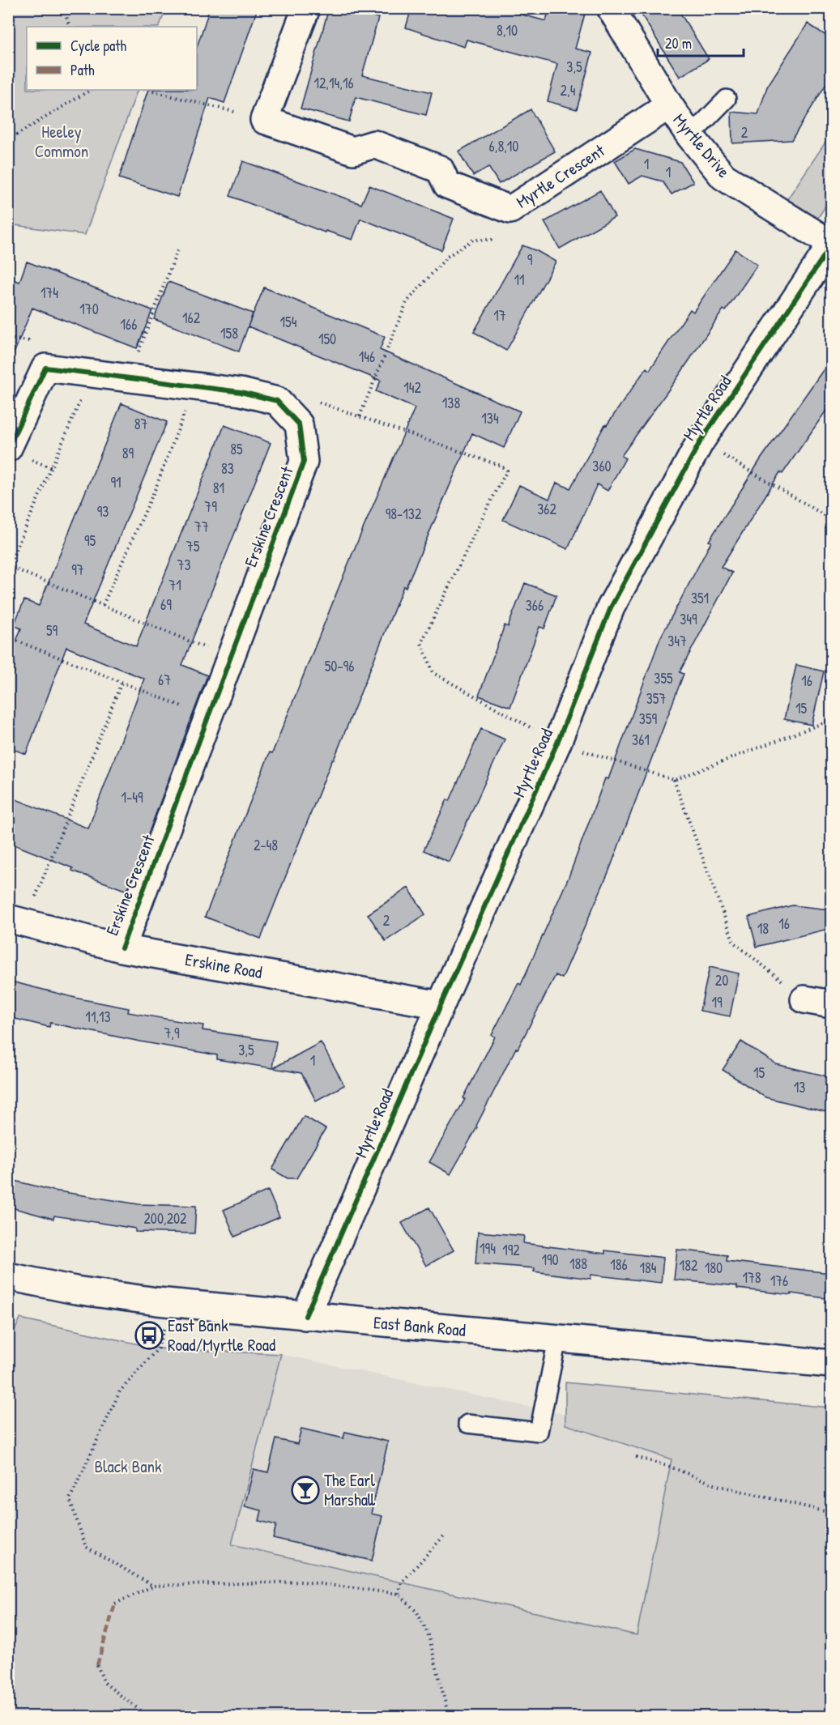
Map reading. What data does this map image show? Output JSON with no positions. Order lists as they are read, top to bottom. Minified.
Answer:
{"streets":{"street":["Myrtle Drive","Myrtle Crescent","Myrtle Road","Erskine Crescent","Erskine Road","East Bank Road"]},"crossings":[["Myrtle Drive","Myrtle Crescent"],["Myrtle Drive","Myrtle Road"],["Myrtle Road","Erskine Road"],["Myrtle Road","East Bank Road"],["Erskine Crescent","Erskine Road"]],"parks":["Heeley Common","Black Bank"],"places":{"bus stop":["East Bank Road/Myrtle Road"],"bar":["The Earl Marshall"]},"house_numbers":["8,10","3,5","12,14,16","2,4","2","6,8,10","1","1","9","11","174","170","17","162","154","166","158","150","146","142","138","134","87","85","89","360","83","91","81","79","362","93","98-132","77","95","75","73","97","71","351","69","366","349","59","347","50-96","355","67","16","357","15","359","361","1-49","2-48","2","16","18","20","19","11,13","7,9","3,5","1","15","13","200,202","194","192","190","188","186","182","184","180","178","176"],"legend":["Cycle path","Path"],"scale_bar":"20 m"}
